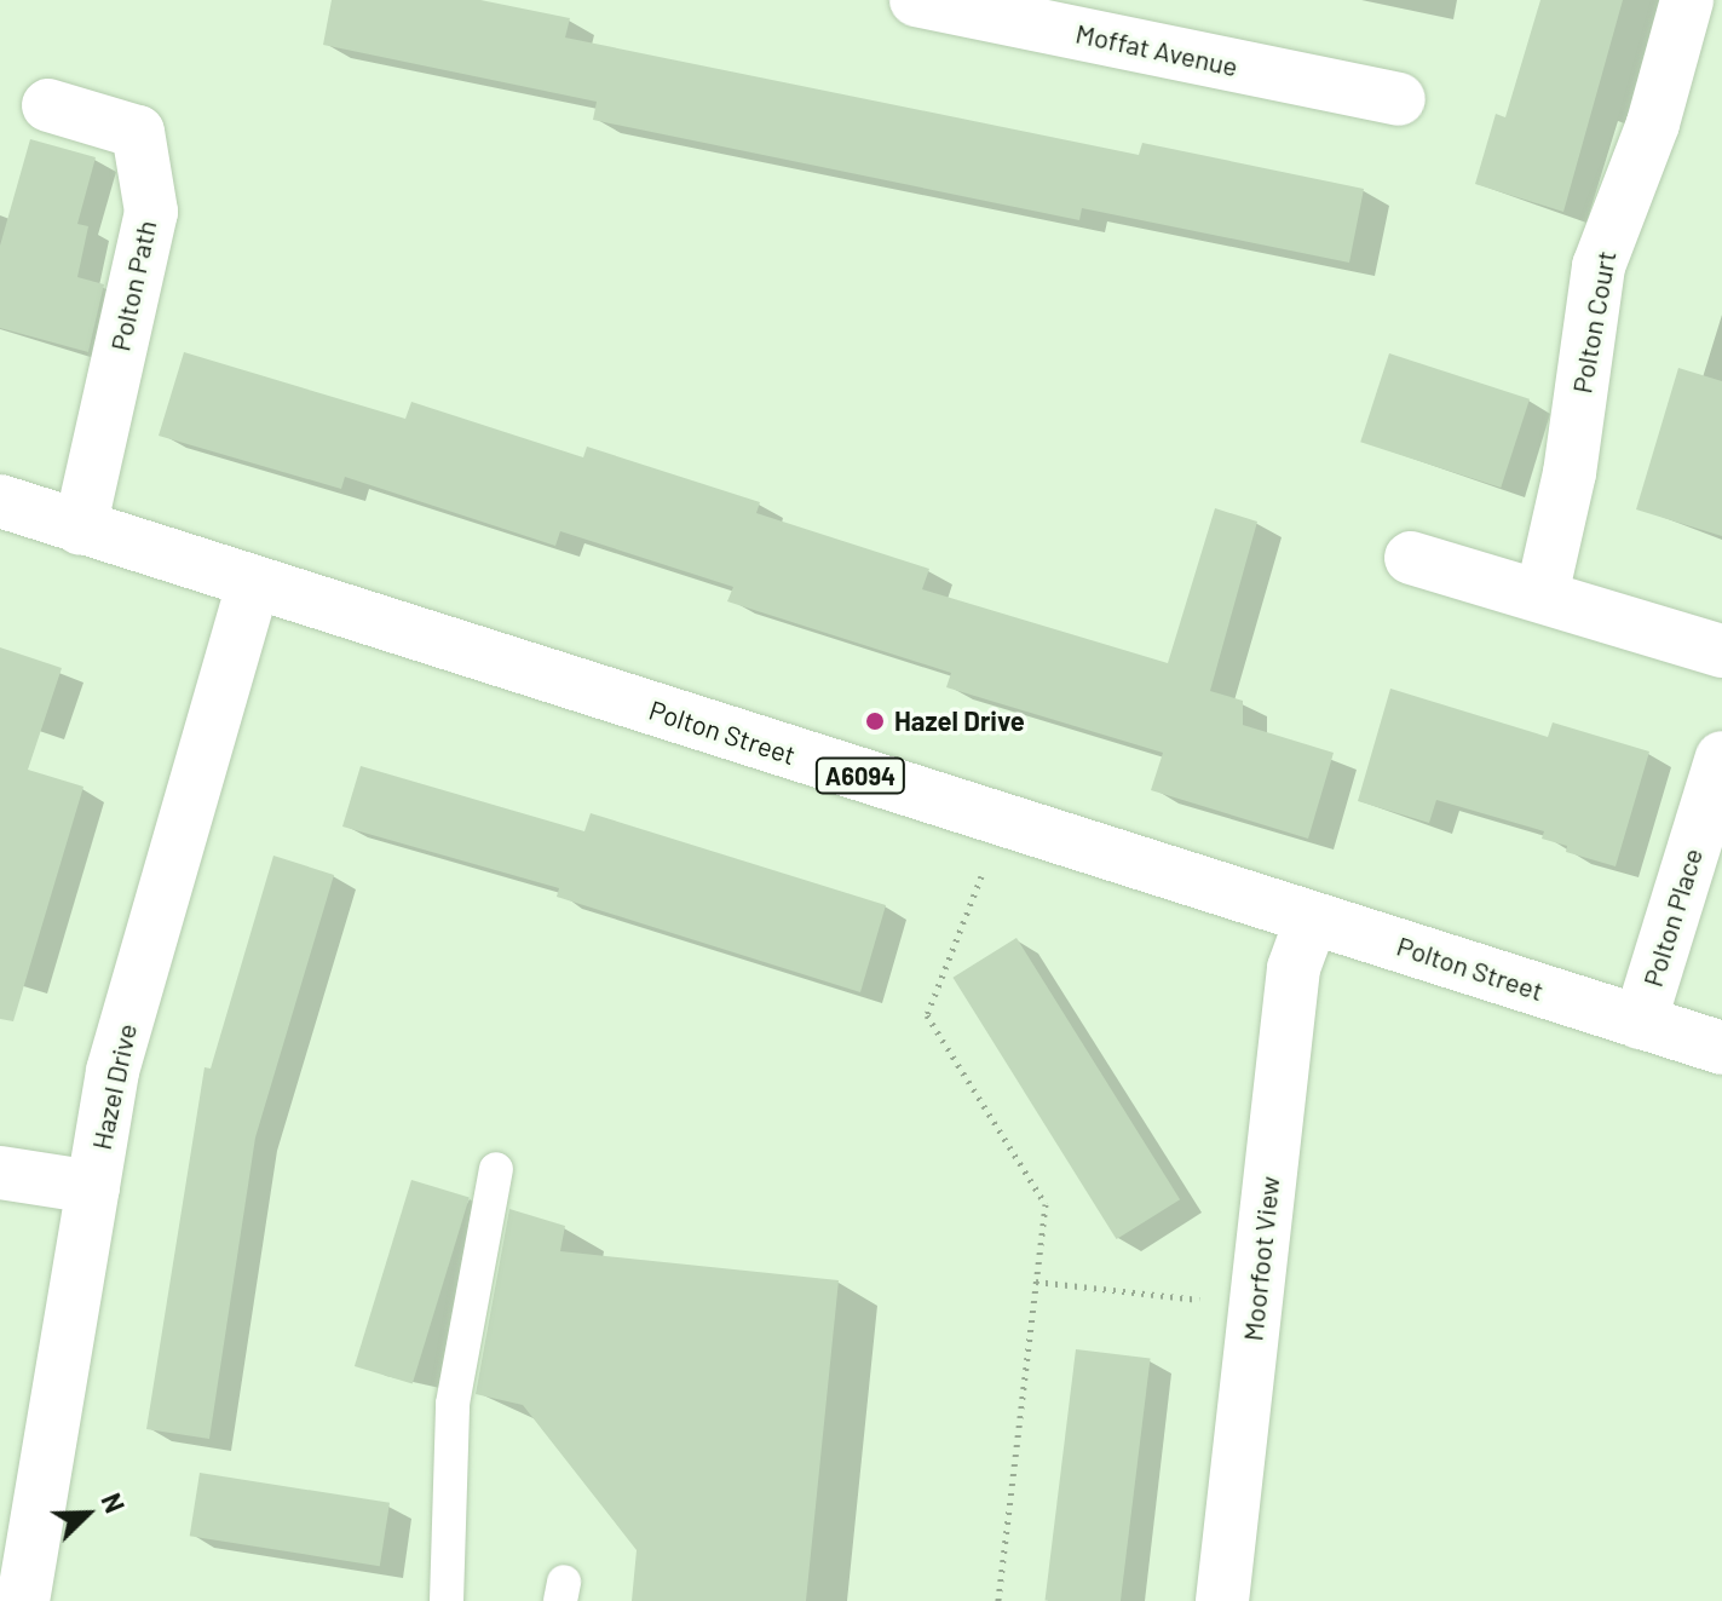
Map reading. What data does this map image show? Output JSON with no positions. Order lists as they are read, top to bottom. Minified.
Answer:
{"streets":{"street":["Moffat Avenue","Polton Path","Polton Court","Polton Street","A6094","Polton Place","Hazel Drive","Moorfoot View"]},"crossings":[["Polton Path","Polton Street"],["Polton Street","Polton Place"],["Polton Street","Hazel Drive"],["Polton Street","Moorfoot View"]],"places":["Hazel Drive"],"north":"top right"}
